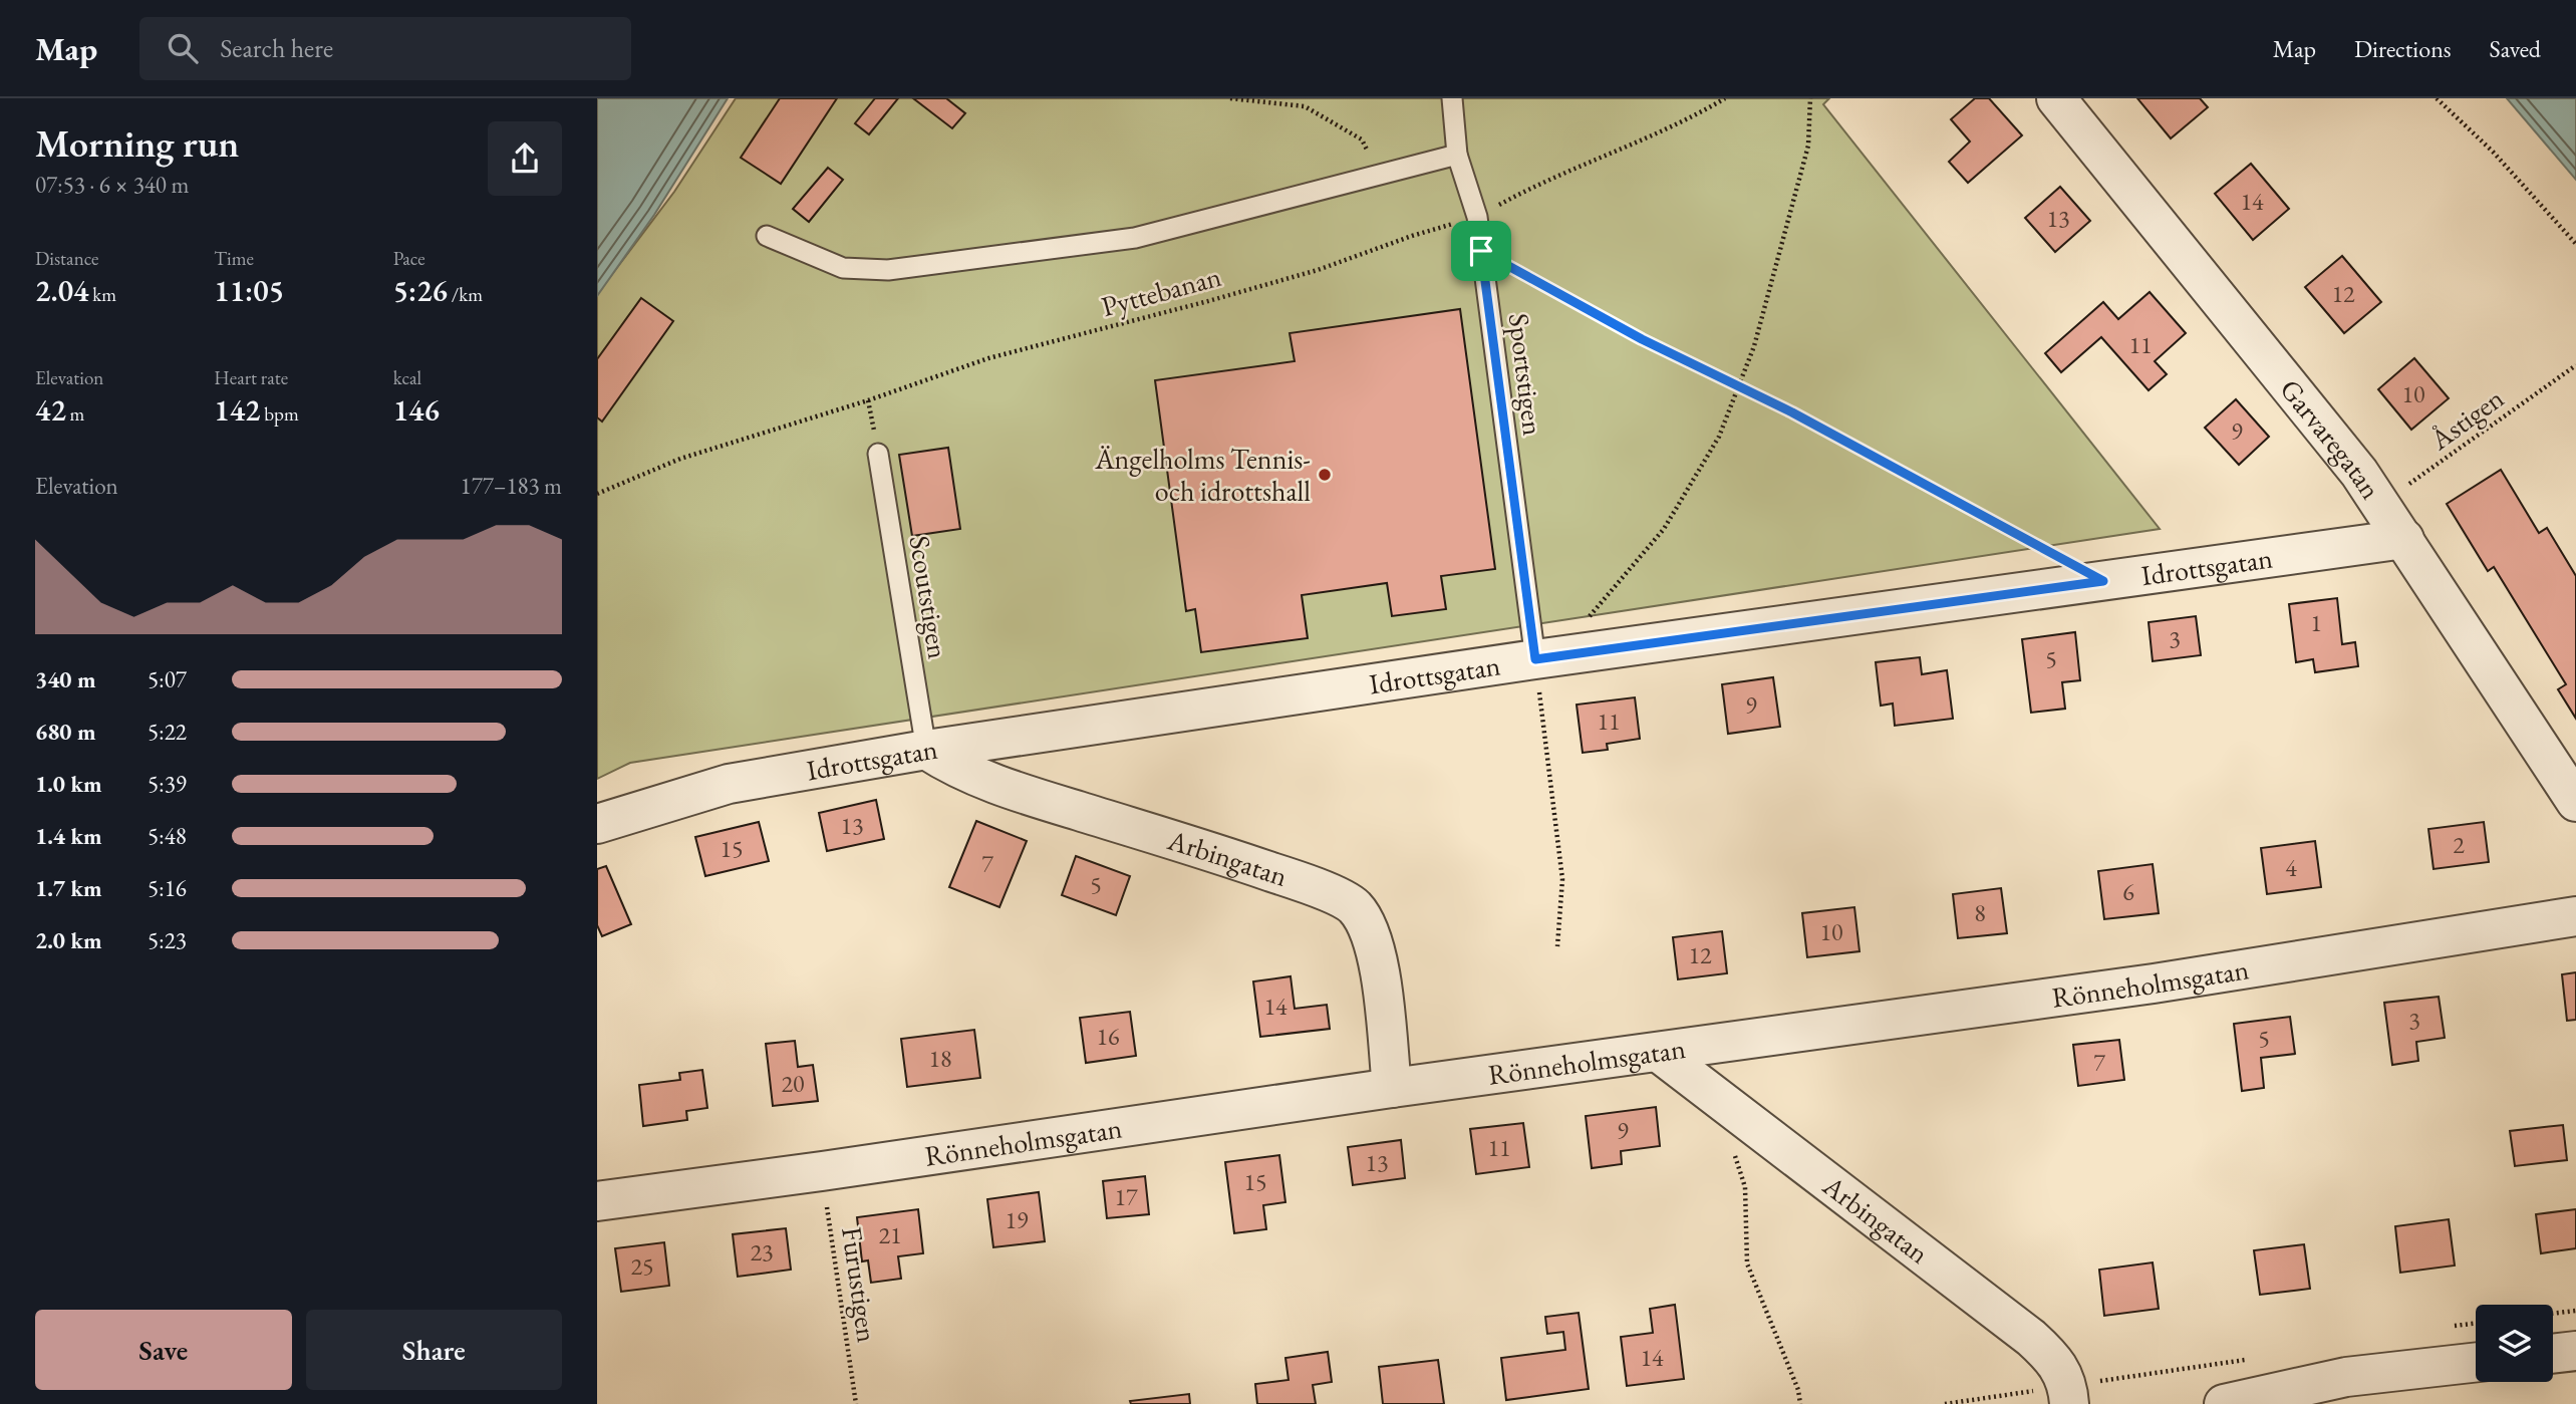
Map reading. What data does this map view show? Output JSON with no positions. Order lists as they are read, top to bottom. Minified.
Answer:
{"streets":{"street":["Garvaregatan","Idrottsgatan","Arbingatan","Rönneholmsgatan"],"lane":["Sportstigen","Scoutstigen"],"path":["Pyttebanan","Åstigen","Furustigen"]},"crossings":[["Pyttebanan","Sportstigen"],["Sportstigen","Idrottsgatan"],["Åstigen","Garvaregatan"],["Garvaregatan","Idrottsgatan"],["Idrottsgatan","Scoutstigen"],["Idrottsgatan","Arbingatan"],["Scoutstigen","Arbingatan"],["Arbingatan","Rönneholmsgatan"],["Rönneholmsgatan","Furustigen"]],"places":["Ängelholms Tennis- och idrottshall"],"house_numbers":["14","13","12","11","10","9","1","3","5","9","11","13","2","15","7","4","5","6","8","10","12","14","3","16","5","18","7","20","9","11","13","15","17","19","21","23","25","14"],"page":{"header":"Map","search":"Search here","nav":["Map","Directions","Saved"],"heading":["Morning run","07:53 · 6 × 340 m"],"stats":[["Distance","2.04 km"],["Time","11:05"],["Pace","5:26 /km"],["Elevation","42 m"],["Heart rate","142 bpm"],["kcal","146"]],"chart":["Elevation","177–183 m"],"list":[{"name":"340 m","note":"5:07"},{"name":"680 m","note":"5:22"},{"name":"1.0 km","note":"5:39"},{"name":"1.4 km","note":"5:48"},{"name":"1.7 km","note":"5:16"},{"name":"2.0 km","note":"5:23"}],"buttons":["Save","Share"]}}
